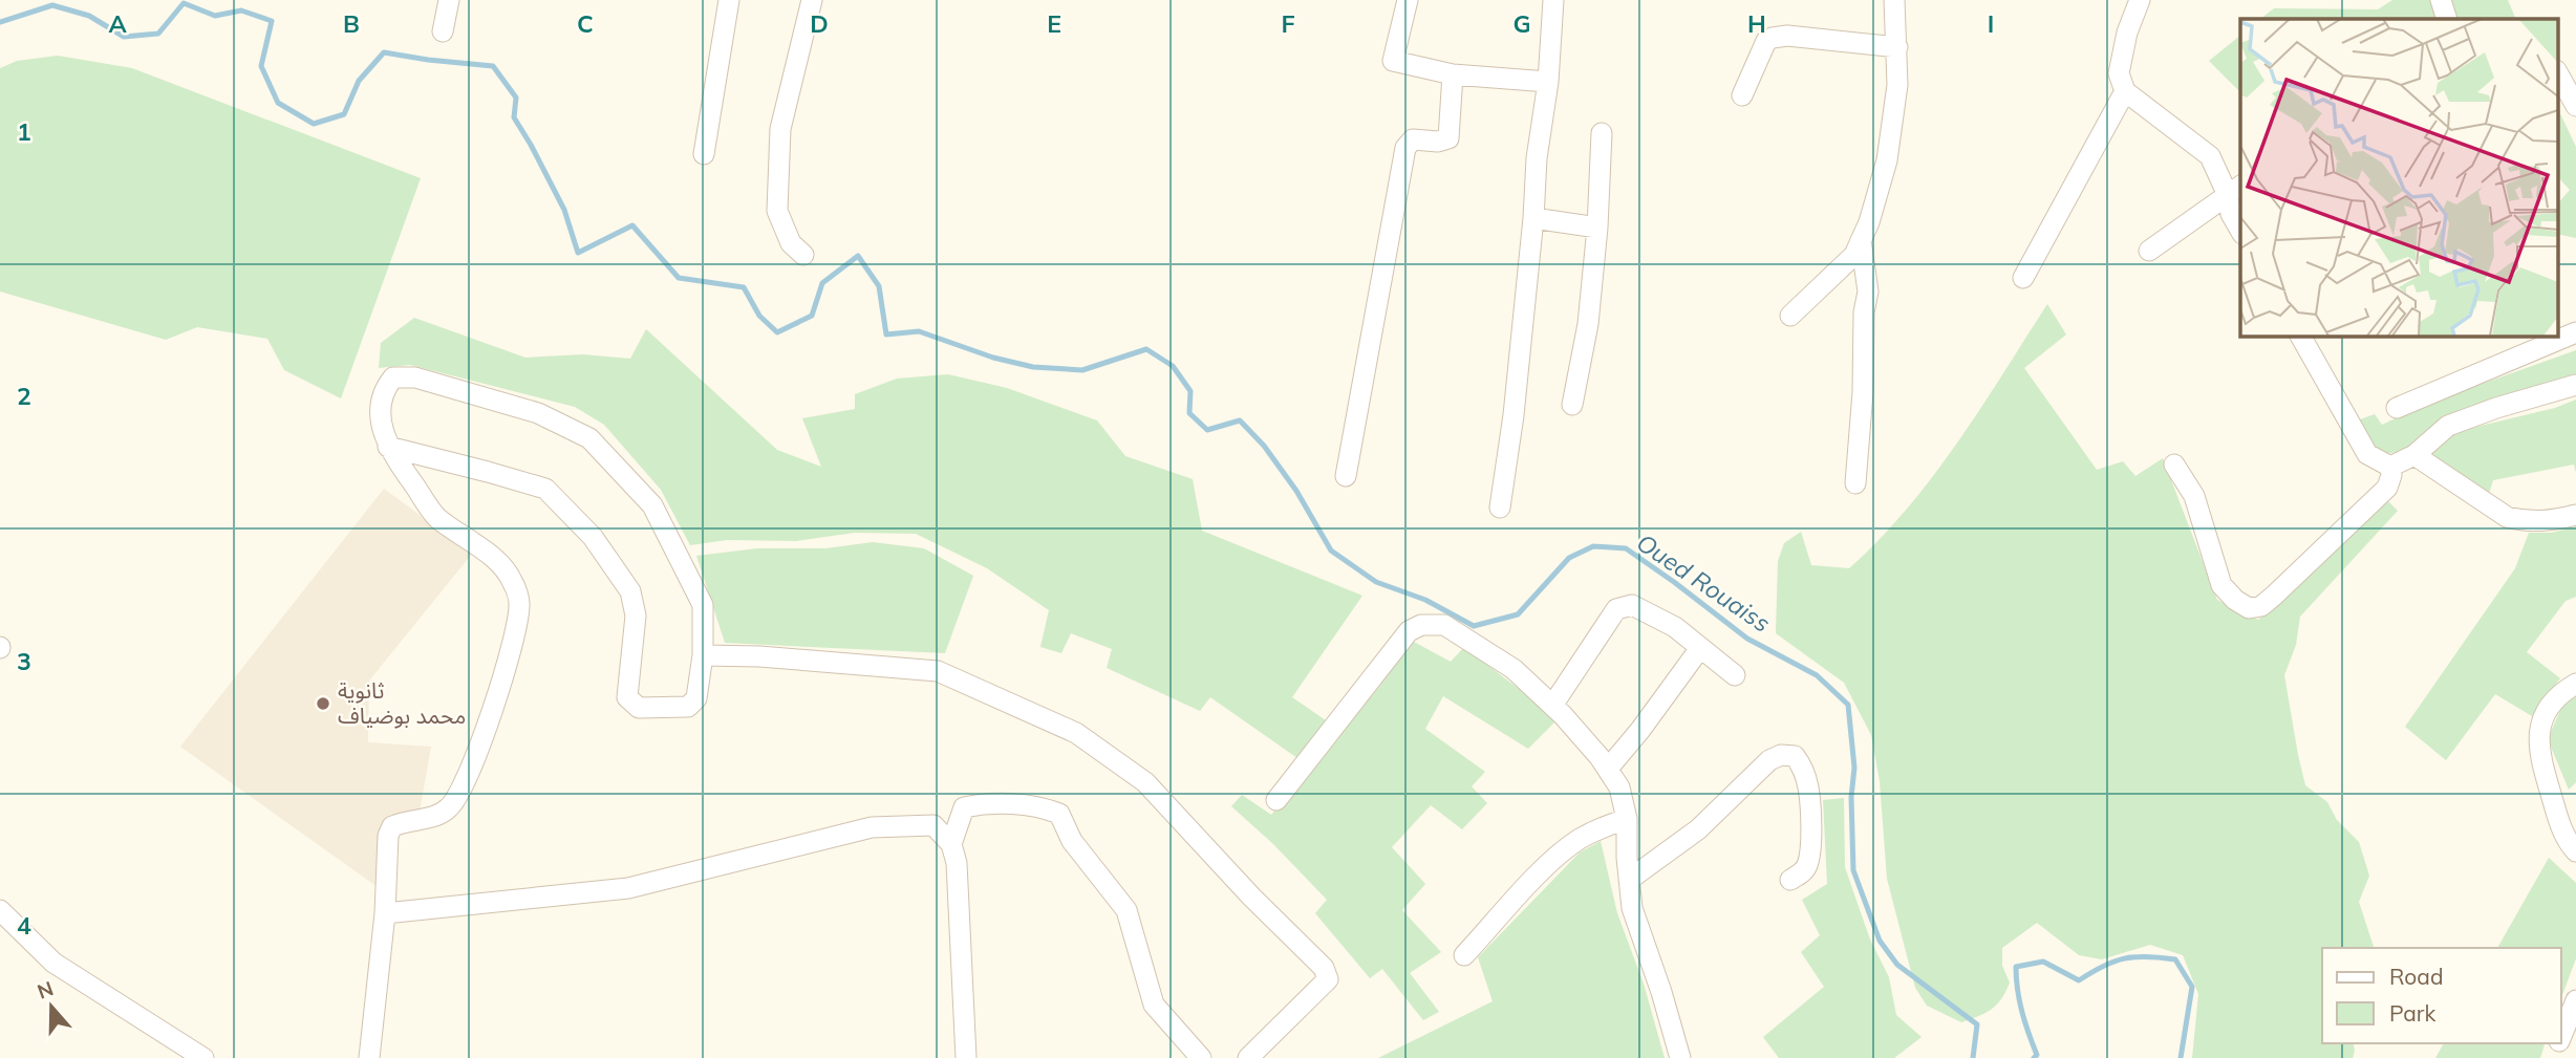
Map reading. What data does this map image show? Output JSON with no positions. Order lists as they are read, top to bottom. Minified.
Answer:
{"water":["Oued Rouaiss"],"places":["ثانوية محمد بوضياف"],"legend":["Road","Park"],"north":"top","grid":{"columns":["A","B","C","D","E","F","G","H","I"],"rows":["1","2","3","4"]}}
